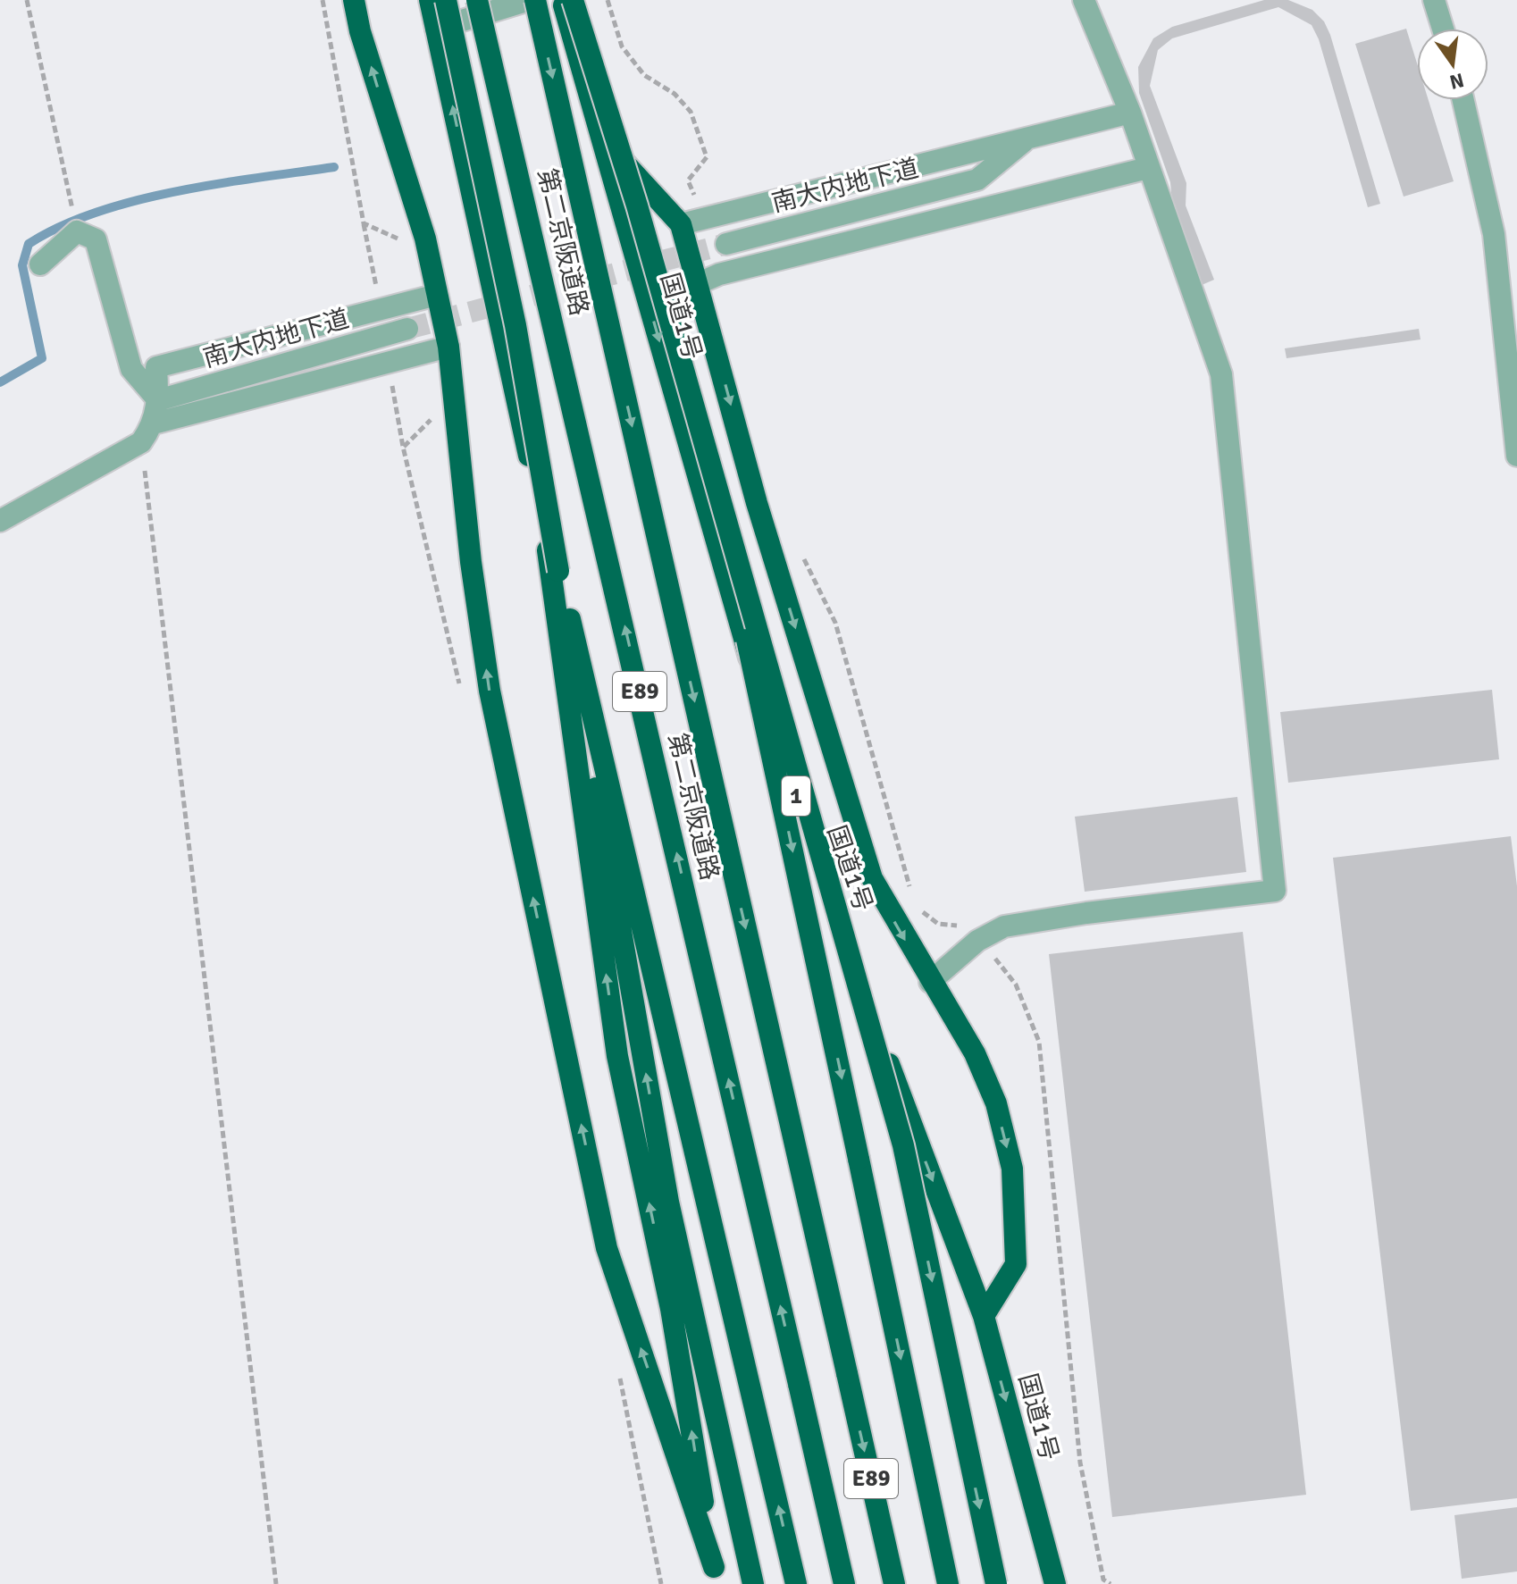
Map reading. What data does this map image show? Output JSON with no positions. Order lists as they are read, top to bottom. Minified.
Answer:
{"streets":{"highway":["第二京阪道路","国道1号","E89","1"],"street":["南大内地下道"]},"north":"bottom"}
